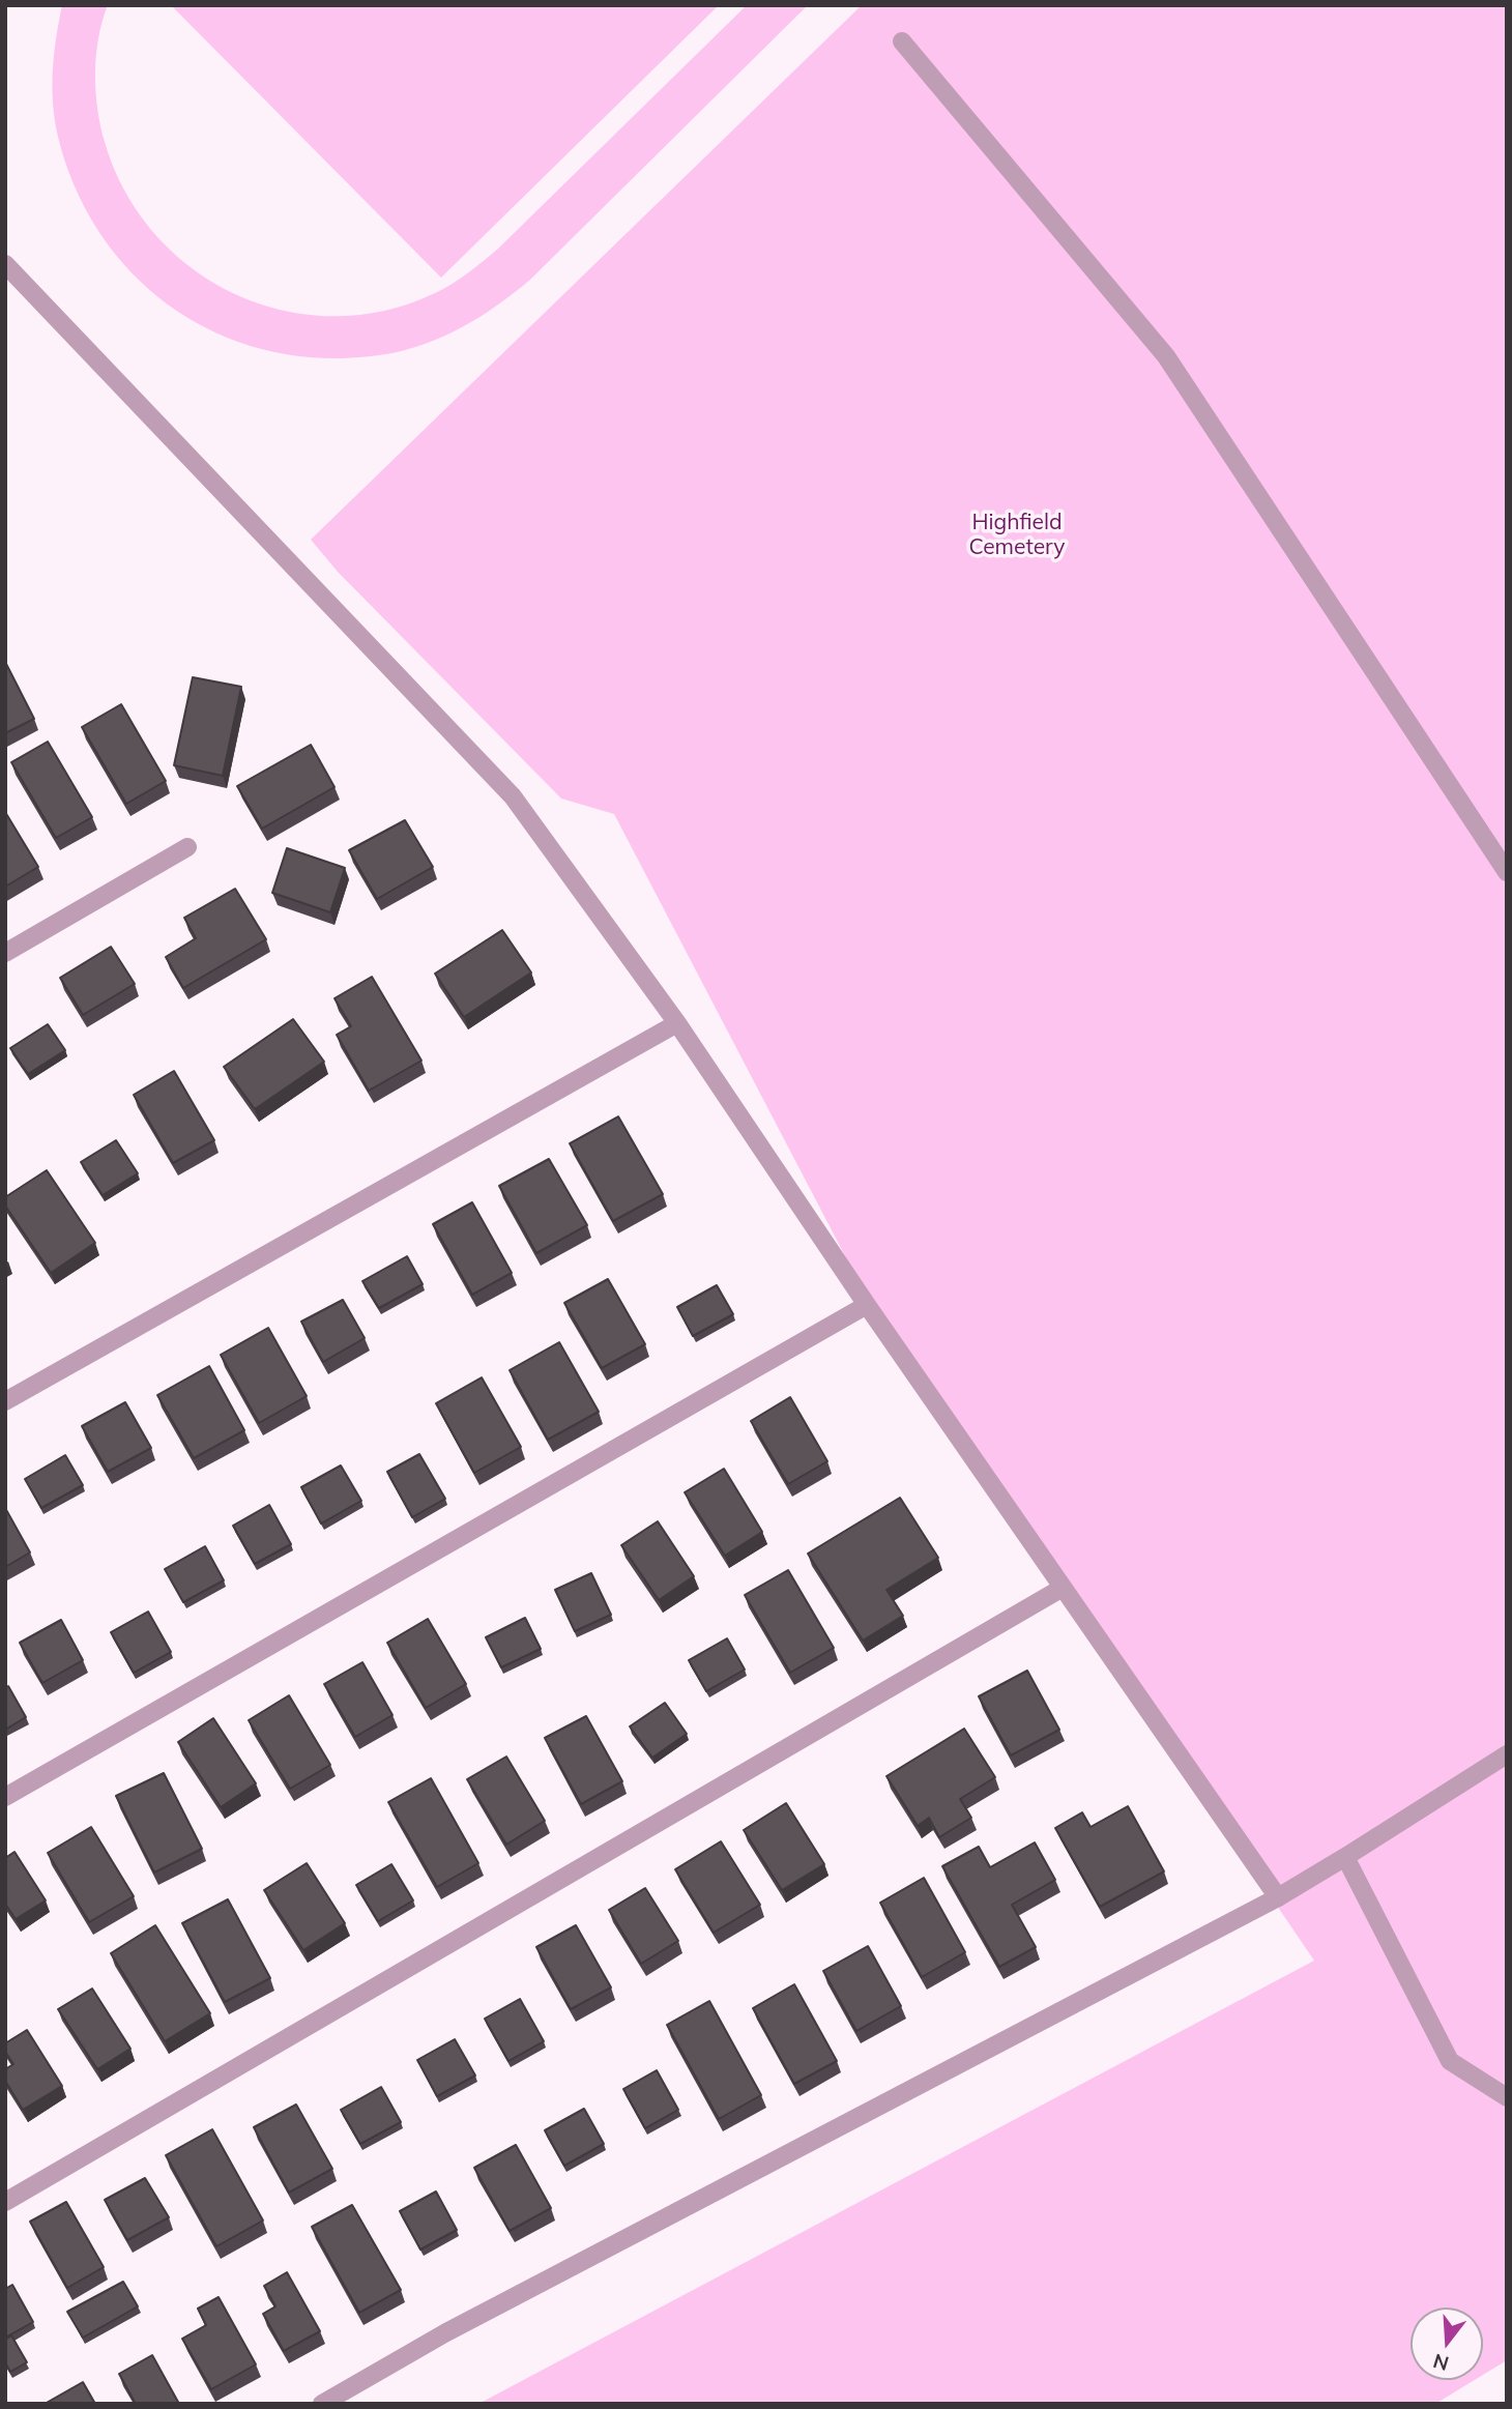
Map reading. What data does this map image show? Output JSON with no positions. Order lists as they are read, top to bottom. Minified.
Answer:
{"parks":["Highfield Cemetery"],"north":"bottom"}
